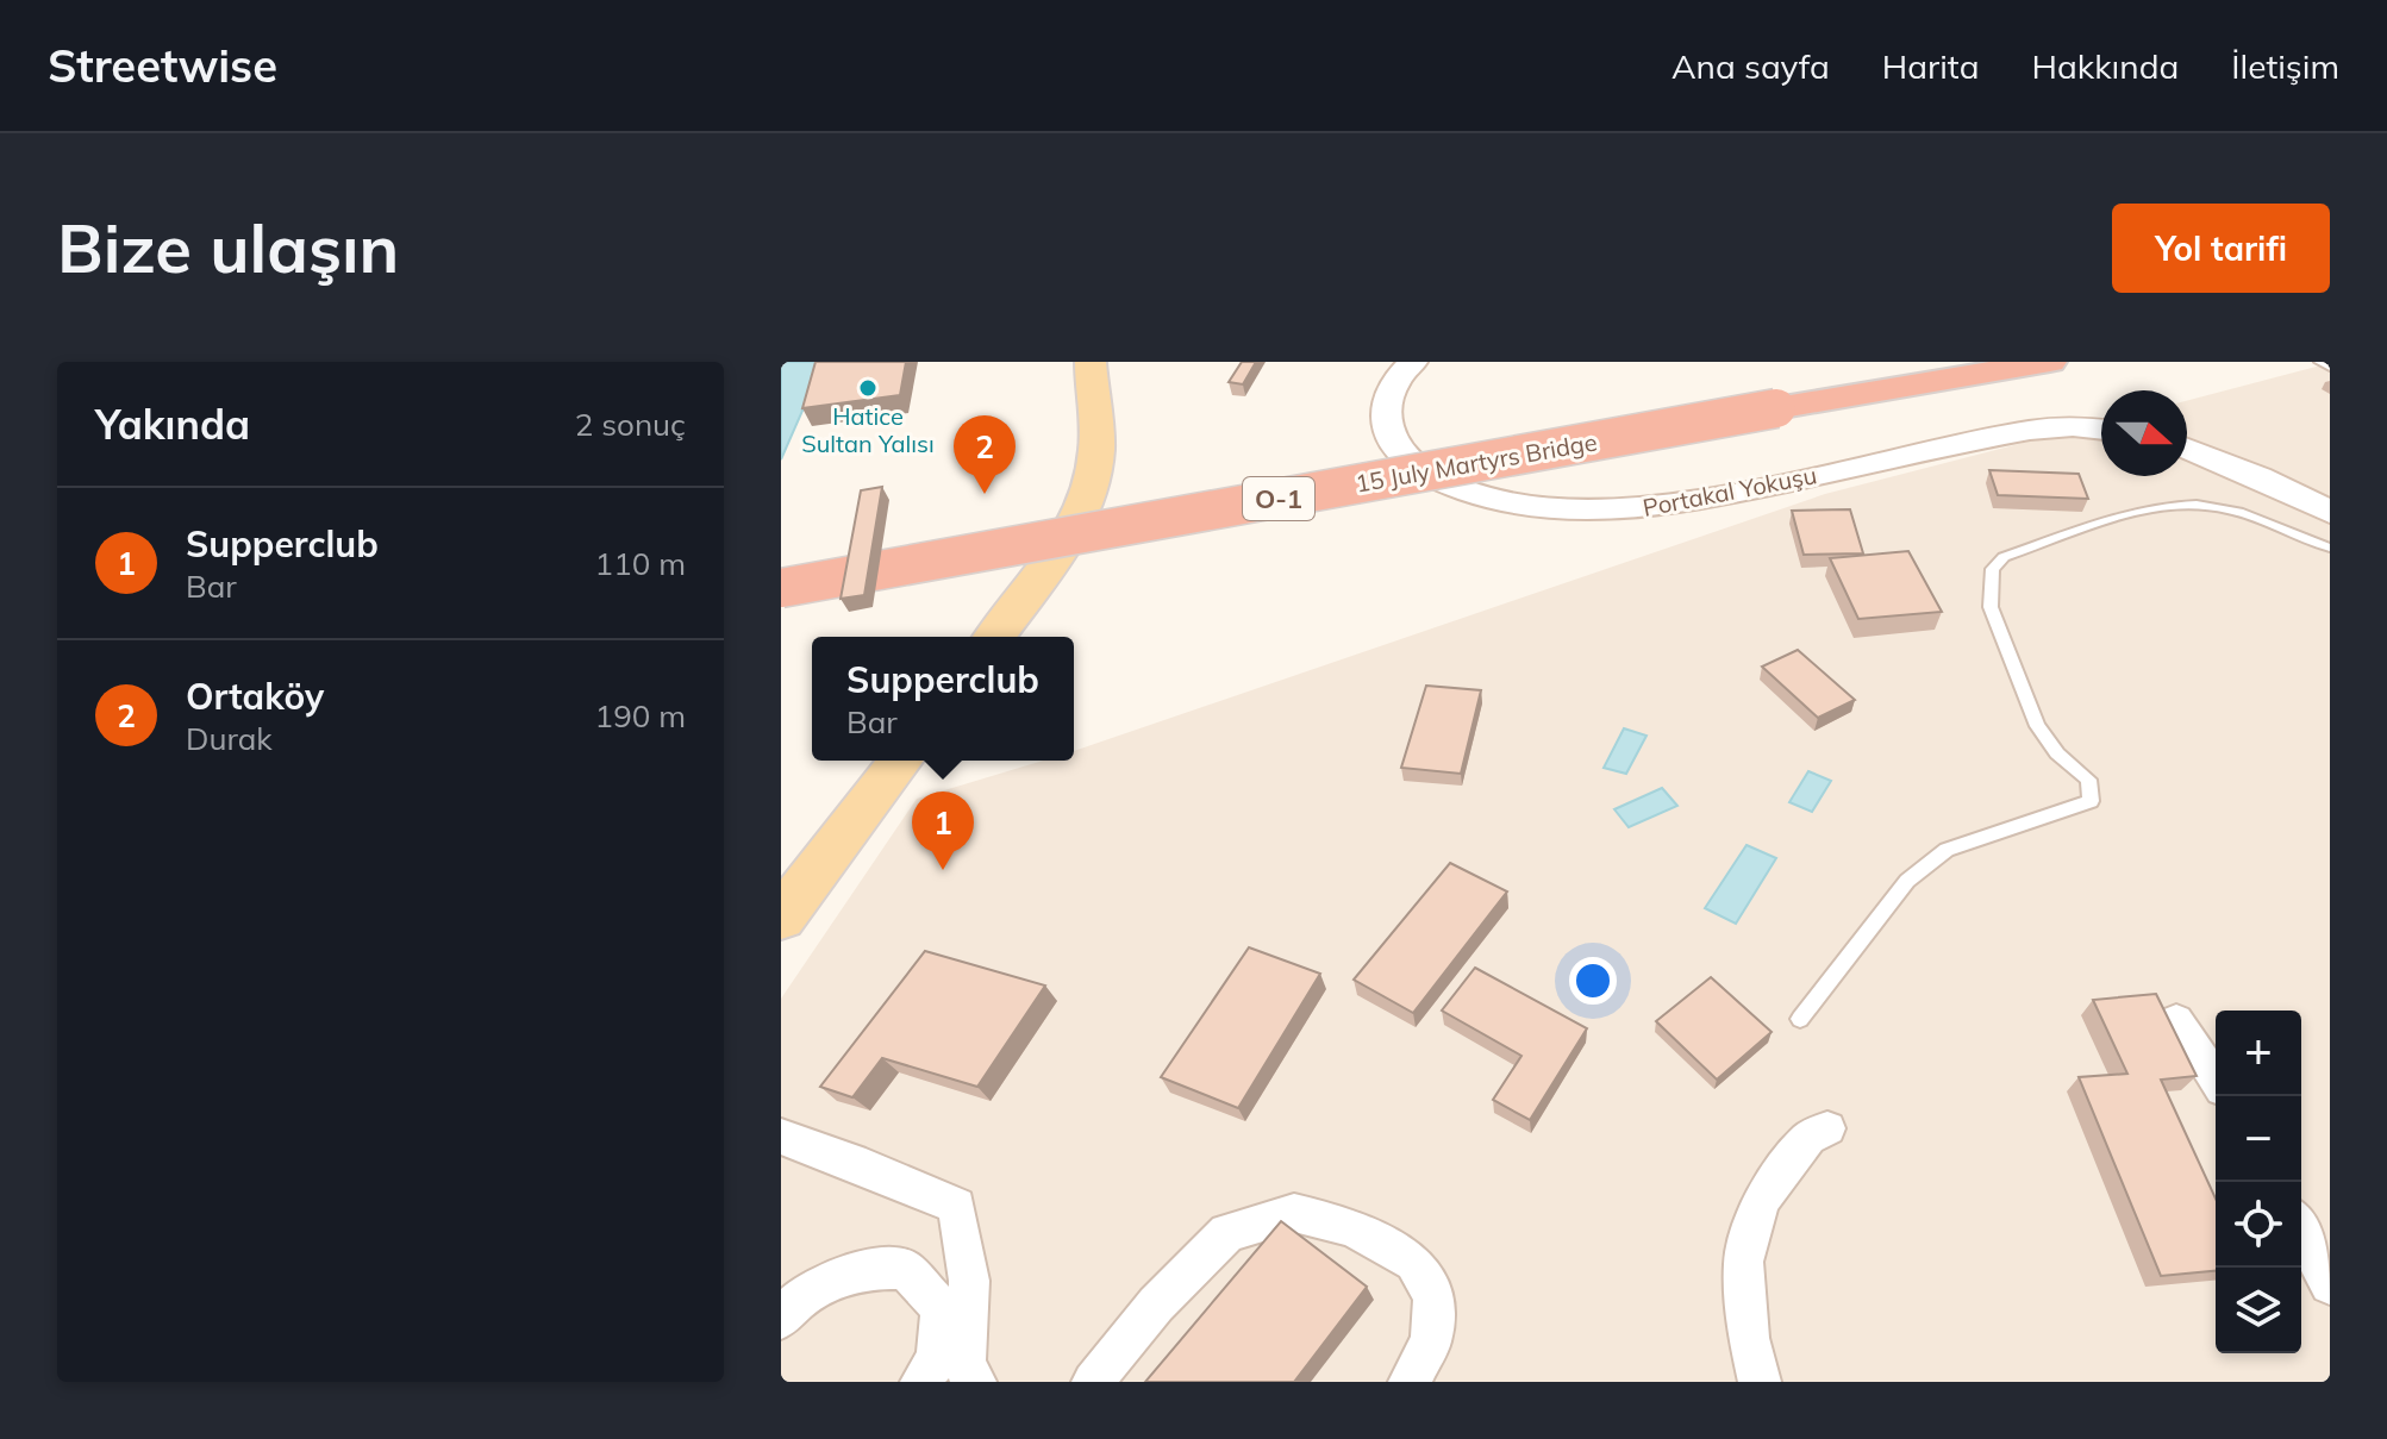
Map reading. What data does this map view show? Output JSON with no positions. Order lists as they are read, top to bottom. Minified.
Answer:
{"streets":{"highway":["15 July Martyrs Bridge","O-1"],"main road":["Portakal Yokuşu"]},"crossings":[["15 July Martyrs Bridge","O-1"]],"places":["Hatice Sultan Yalısı"],"north":"right","page":{"header":"Streetwise","nav":["Ana sayfa","Harita","Hakkında","İletişim"],"buttons":"Yol tarifi","title":"Bize ulaşın","heading":["Yakında","2 sonuç"],"pins":["2","1"],"list":[{"mark":"1","name":"Supperclub","note":"Bar","value":"110 m"},{"mark":"2","name":"Ortaköy","note":"Durak","value":"190 m"}],"popup":["Supperclub","Bar"],"map_buttons":["+","−"]}}
